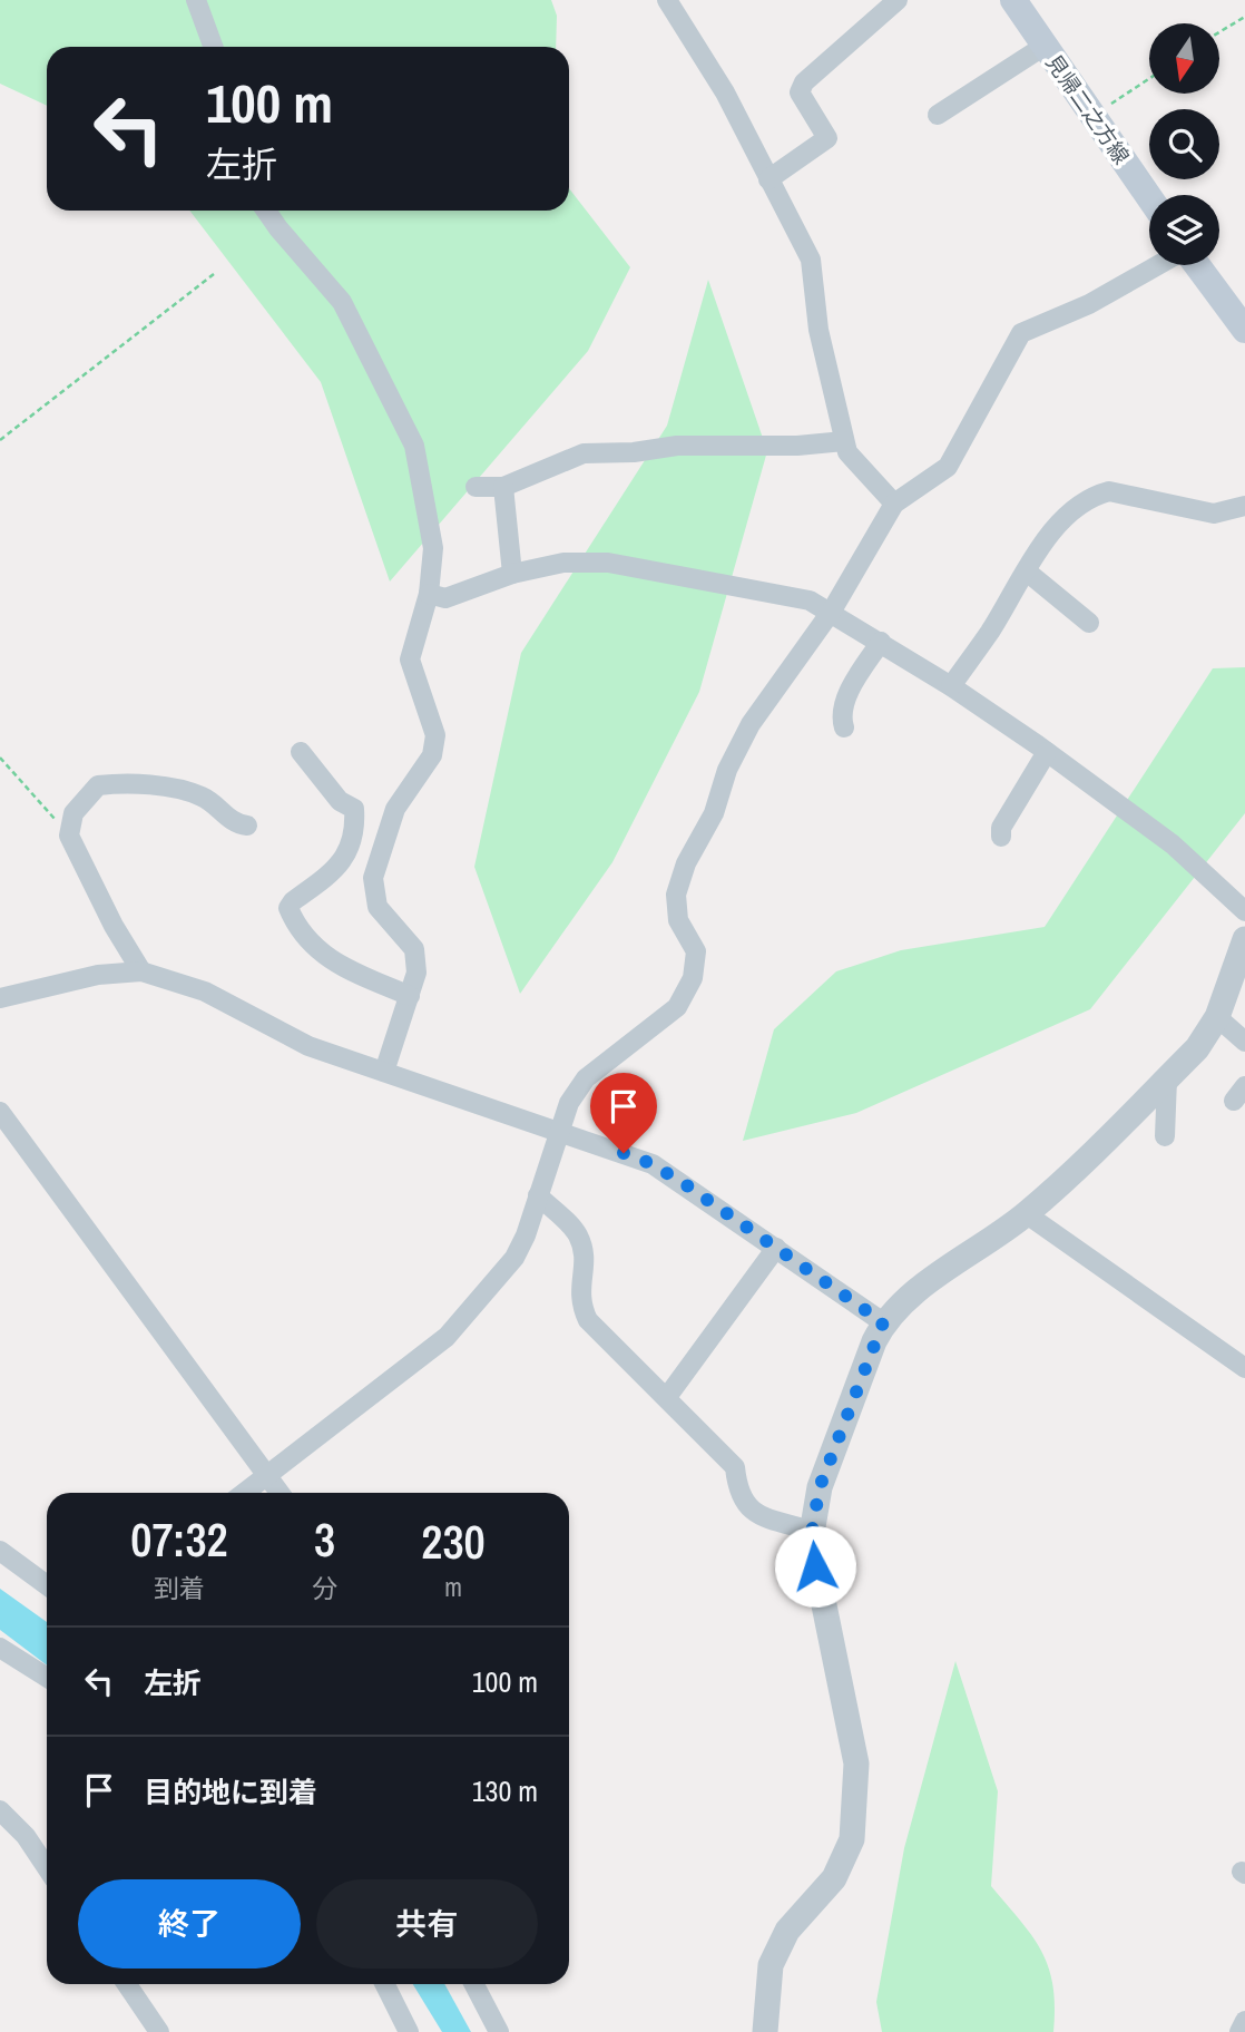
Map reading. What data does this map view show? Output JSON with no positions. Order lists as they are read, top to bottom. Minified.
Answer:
{"streets":{"main road":["見帰二之方線"]},"north":"bottom","page":{"turn":["100 m","左折"],"eta":["07:32","到着","3","分","230","m"],"list":[{"name":"左折","value":"100 m"},{"name":"目的地に到着","value":"130 m"}],"buttons":["終了","共有"]}}
